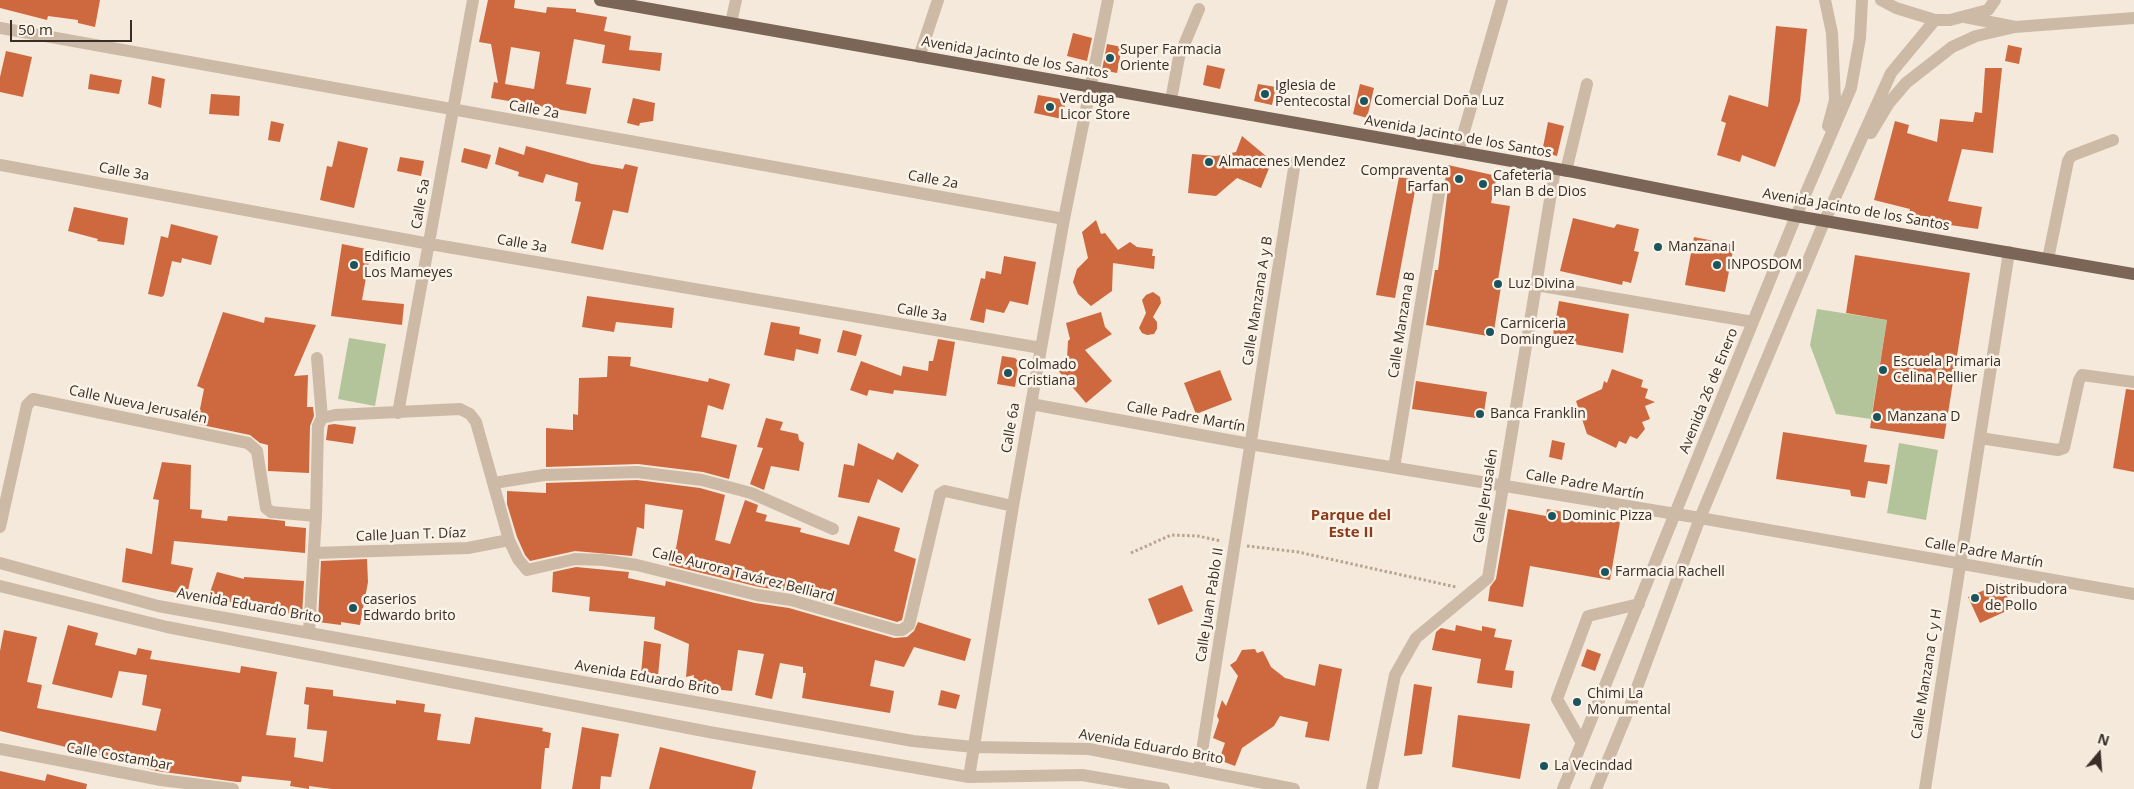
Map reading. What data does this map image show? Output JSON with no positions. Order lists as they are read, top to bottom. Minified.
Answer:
{"streets":{"main road":["Avenida Jacinto de los Santos"],"street":["Calle 2a","Calle 3a","Calle 5a","Calle Manzana A y B","Calle Manzana B","Avenida 26 de Enero","Calle Nueva Jerusalén","Calle Padre Martín","Calle 6a","Calle Jerusalén","Calle Juan T. Díaz","Calle Aurora Tavárez Belliard","Calle Juan Pablo II","Avenida Eduardo Brito","Calle Manzana C y H","Calle Costambar"]},"crossings":[["Avenida Jacinto de los Santos","Avenida 26 de Enero"],["Avenida Jacinto de los Santos","Calle 6a"],["Avenida Jacinto de los Santos","Calle Jerusalén"],["Avenida Jacinto de los Santos","Calle Manzana C y H"],["Calle 2a","Calle 5a"],["Calle 2a","Calle 6a"],["Calle 3a","Calle 5a"],["Calle 3a","Calle 6a"],["Calle 5a","Calle Aurora Tavárez Belliard"],["Calle Manzana A y B","Calle Padre Martín"],["Calle Manzana A y B","Calle Juan Pablo II"],["Calle Manzana B","Calle Padre Martín"],["Avenida 26 de Enero","Calle Padre Martín"],["Calle Padre Martín","Calle 6a"],["Calle Padre Martín","Calle Jerusalén"],["Calle Padre Martín","Calle Juan Pablo II"],["Calle Padre Martín","Calle Manzana C y H"],["Calle 6a","Calle Aurora Tavárez Belliard"],["Calle 6a","Avenida Eduardo Brito"],["Calle Juan T. Díaz","Calle Aurora Tavárez Belliard"],["Calle Juan Pablo II","Avenida Eduardo Brito"]],"districts":["Parque del Este II"],"places":["Super Farmacia Oriente","Iglesia de Pentecostal","Comercial Doña Luz","Verduga Licor Store","Almacenes Mendez","Compraventa Farfan","Cafeteria Plan B de Dios","Manzana I","Edificio Los Mameyes","INPOSDOM","Luz Divina","Carniceria Dominguez","Escuela Primaria Celina Pellier","Colmado Cristiana","Banca Franklin","Manzana D","Dominic Pizza","Farmacia Rachell","Distribudora de Pollo","caserios Edwardo brito","Chimi La Monumental","La Vecindad"],"scale_bar":"50 m","north":"top"}
